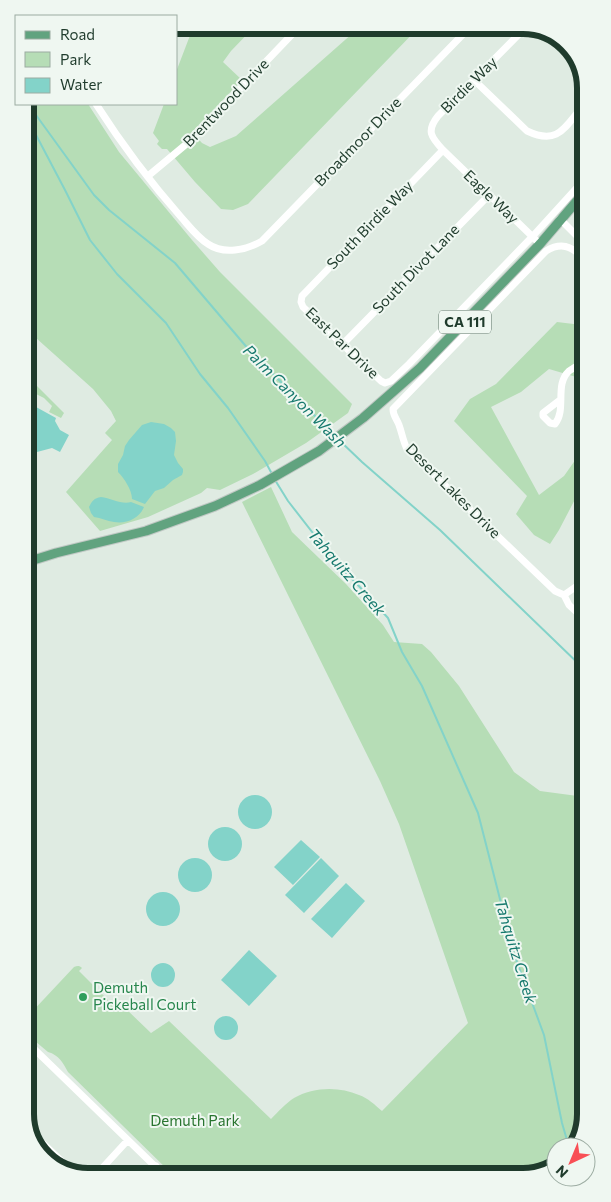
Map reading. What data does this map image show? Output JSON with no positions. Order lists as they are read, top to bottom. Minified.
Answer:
{"streets":{"main road":["CA 111"],"street":["Birdie Way","Brentwood Drive","Broadmoor Drive","Eagle Way","South Birdie Way","South Divot Lane","East Par Drive","Desert Lakes Drive"]},"crossings":[["Birdie Way","Eagle Way"],["Birdie Way","South Birdie Way"],["Brentwood Drive","Broadmoor Drive"],["Eagle Way","South Birdie Way"],["Eagle Way","South Divot Lane"],["Eagle Way","CA 111"],["Eagle Way","East Par Drive"],["South Birdie Way","East Par Drive"],["South Divot Lane","East Par Drive"]],"water":["Palm Canyon Wash","Tahquitz Creek"],"parks":["Demuth Park"],"places":["Demuth Pickeball Court"],"legend":["Road","Park","Water"],"north":"bottom left"}
